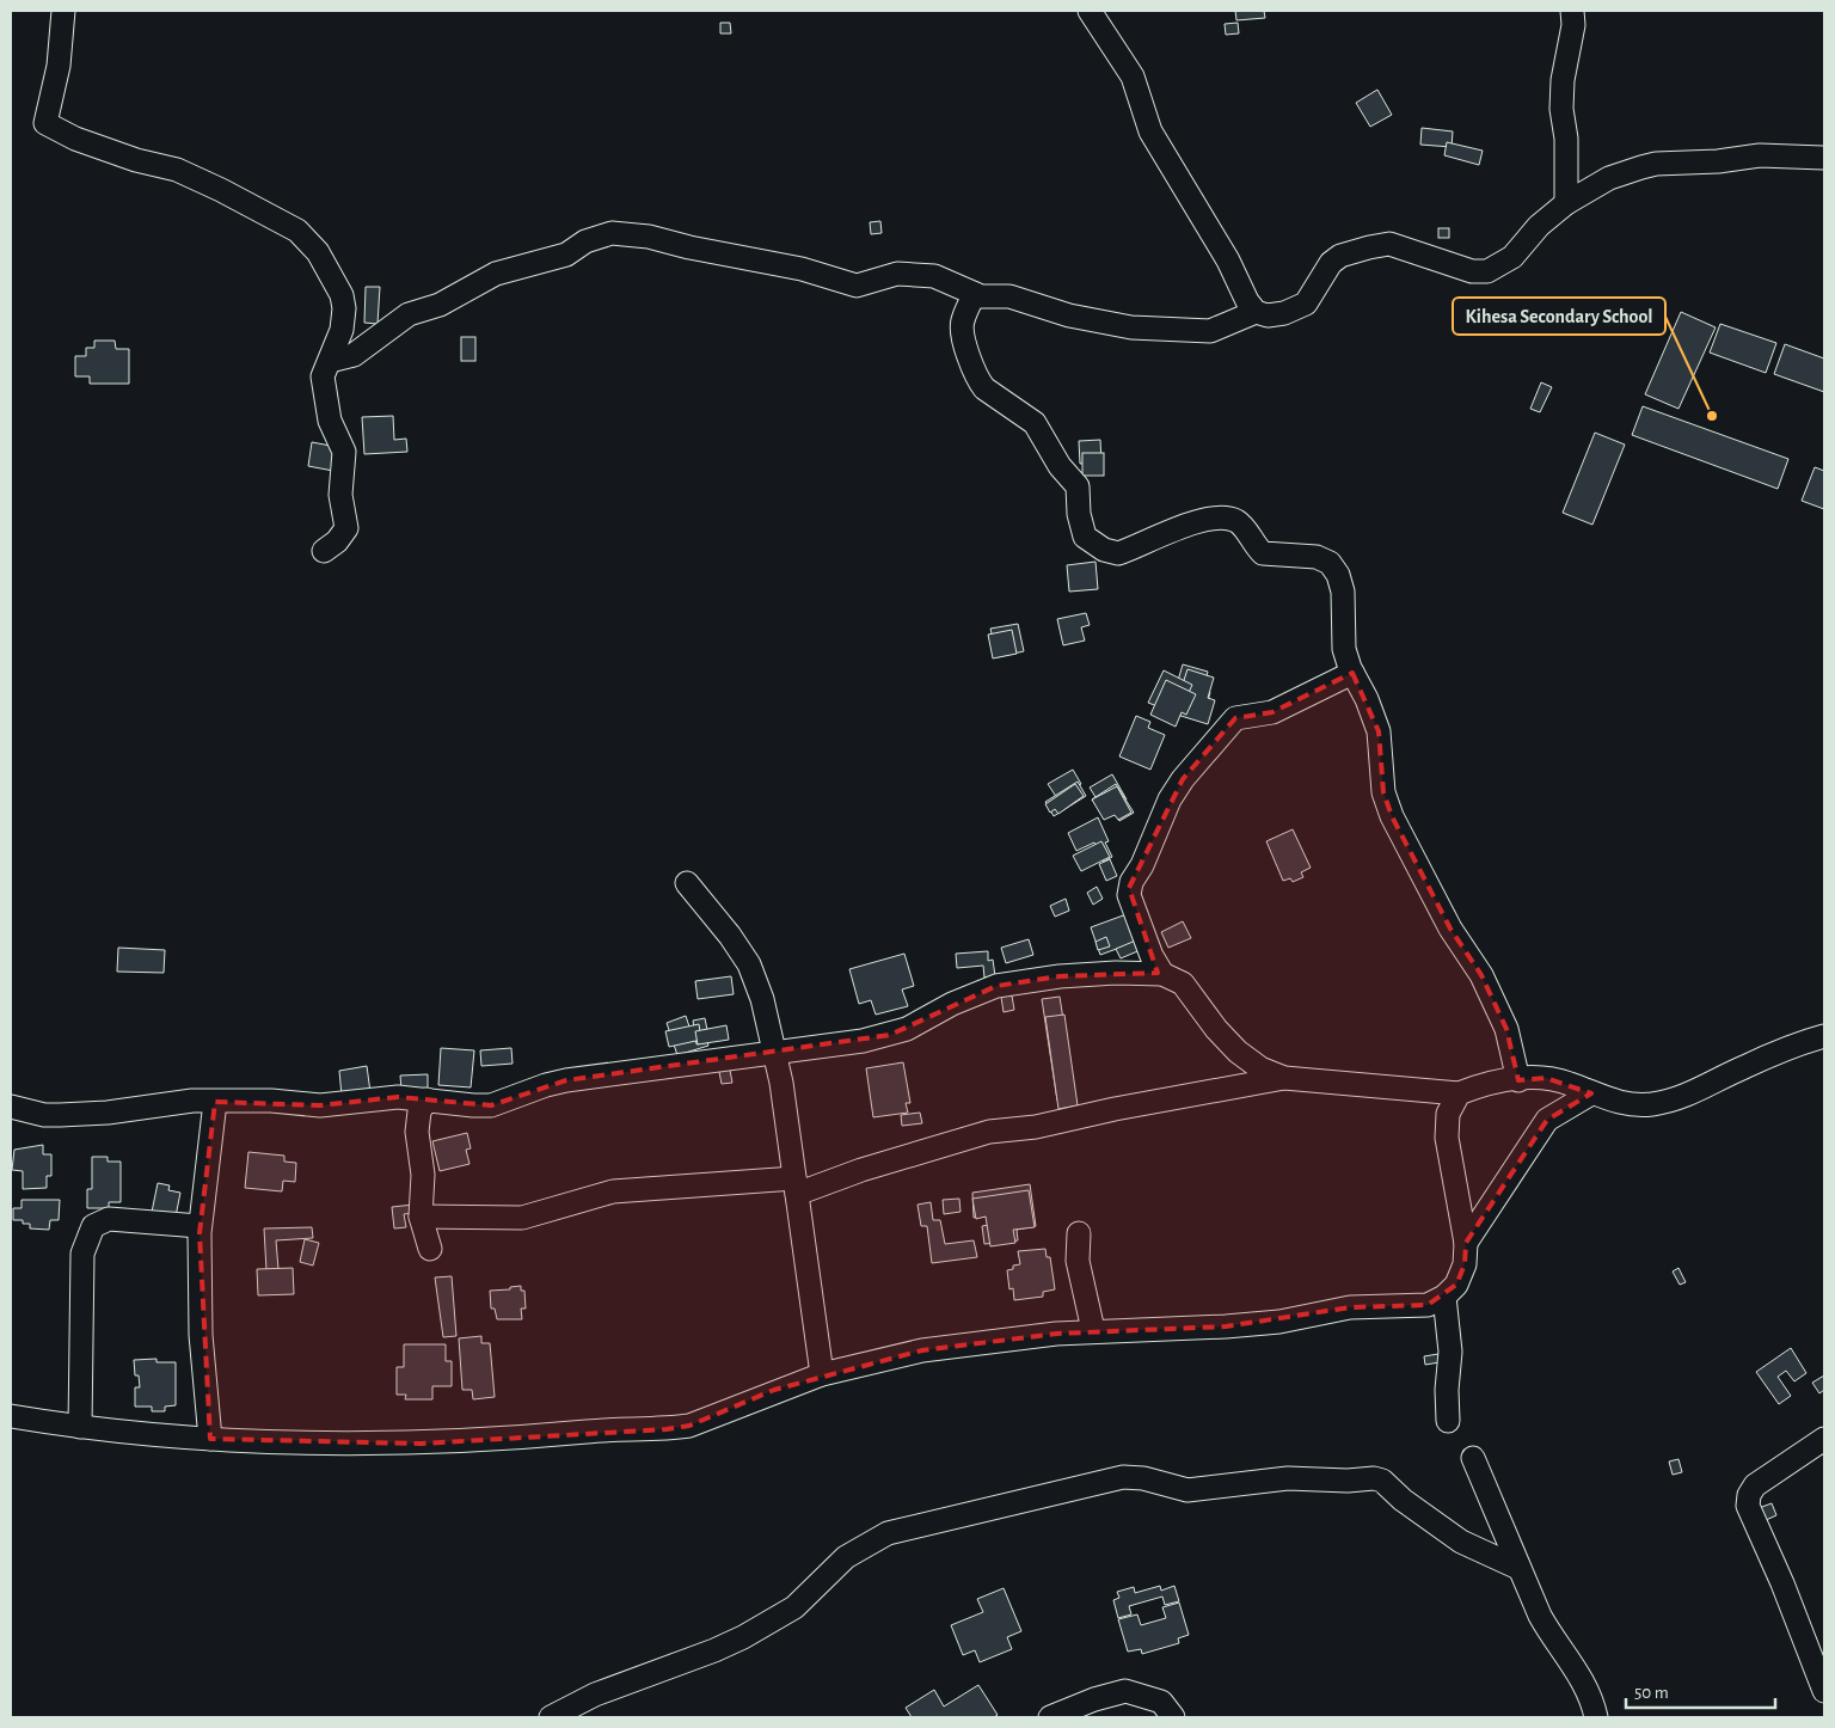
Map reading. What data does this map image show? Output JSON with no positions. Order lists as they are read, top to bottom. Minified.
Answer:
{"places":["Kihesa Secondary School"],"scale_bar":"50 m"}
